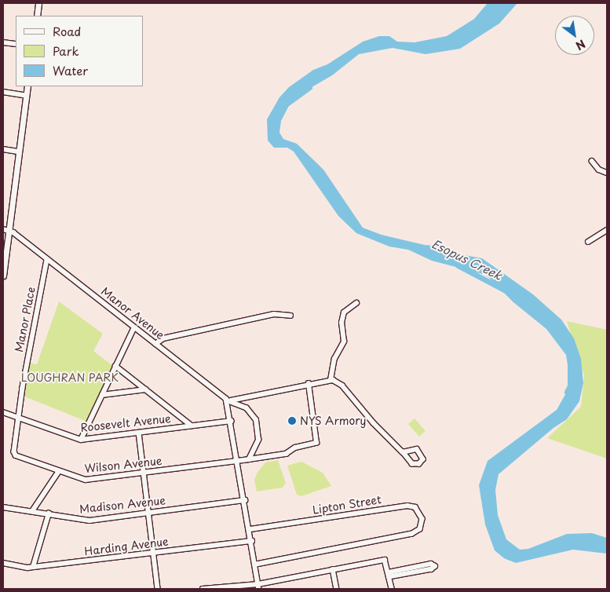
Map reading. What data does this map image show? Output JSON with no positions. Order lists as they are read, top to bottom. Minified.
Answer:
{"streets":{"street":["Manor Avenue","Manor Place","Roosevelt Avenue","Wilson Avenue","Madison Avenue","Lipton Street","Harding Avenue"]},"crossings":[["Manor Avenue","Manor Place"],["Manor Avenue","Wilson Avenue"],["Manor Place","Roosevelt Avenue"],["Manor Place","Wilson Avenue"]],"water":["Esopus Creek"],"parks":["LOUGHRAN PARK"],"places":["NYS Armory"],"legend":["Road","Park","Water"],"north":"bottom right"}
